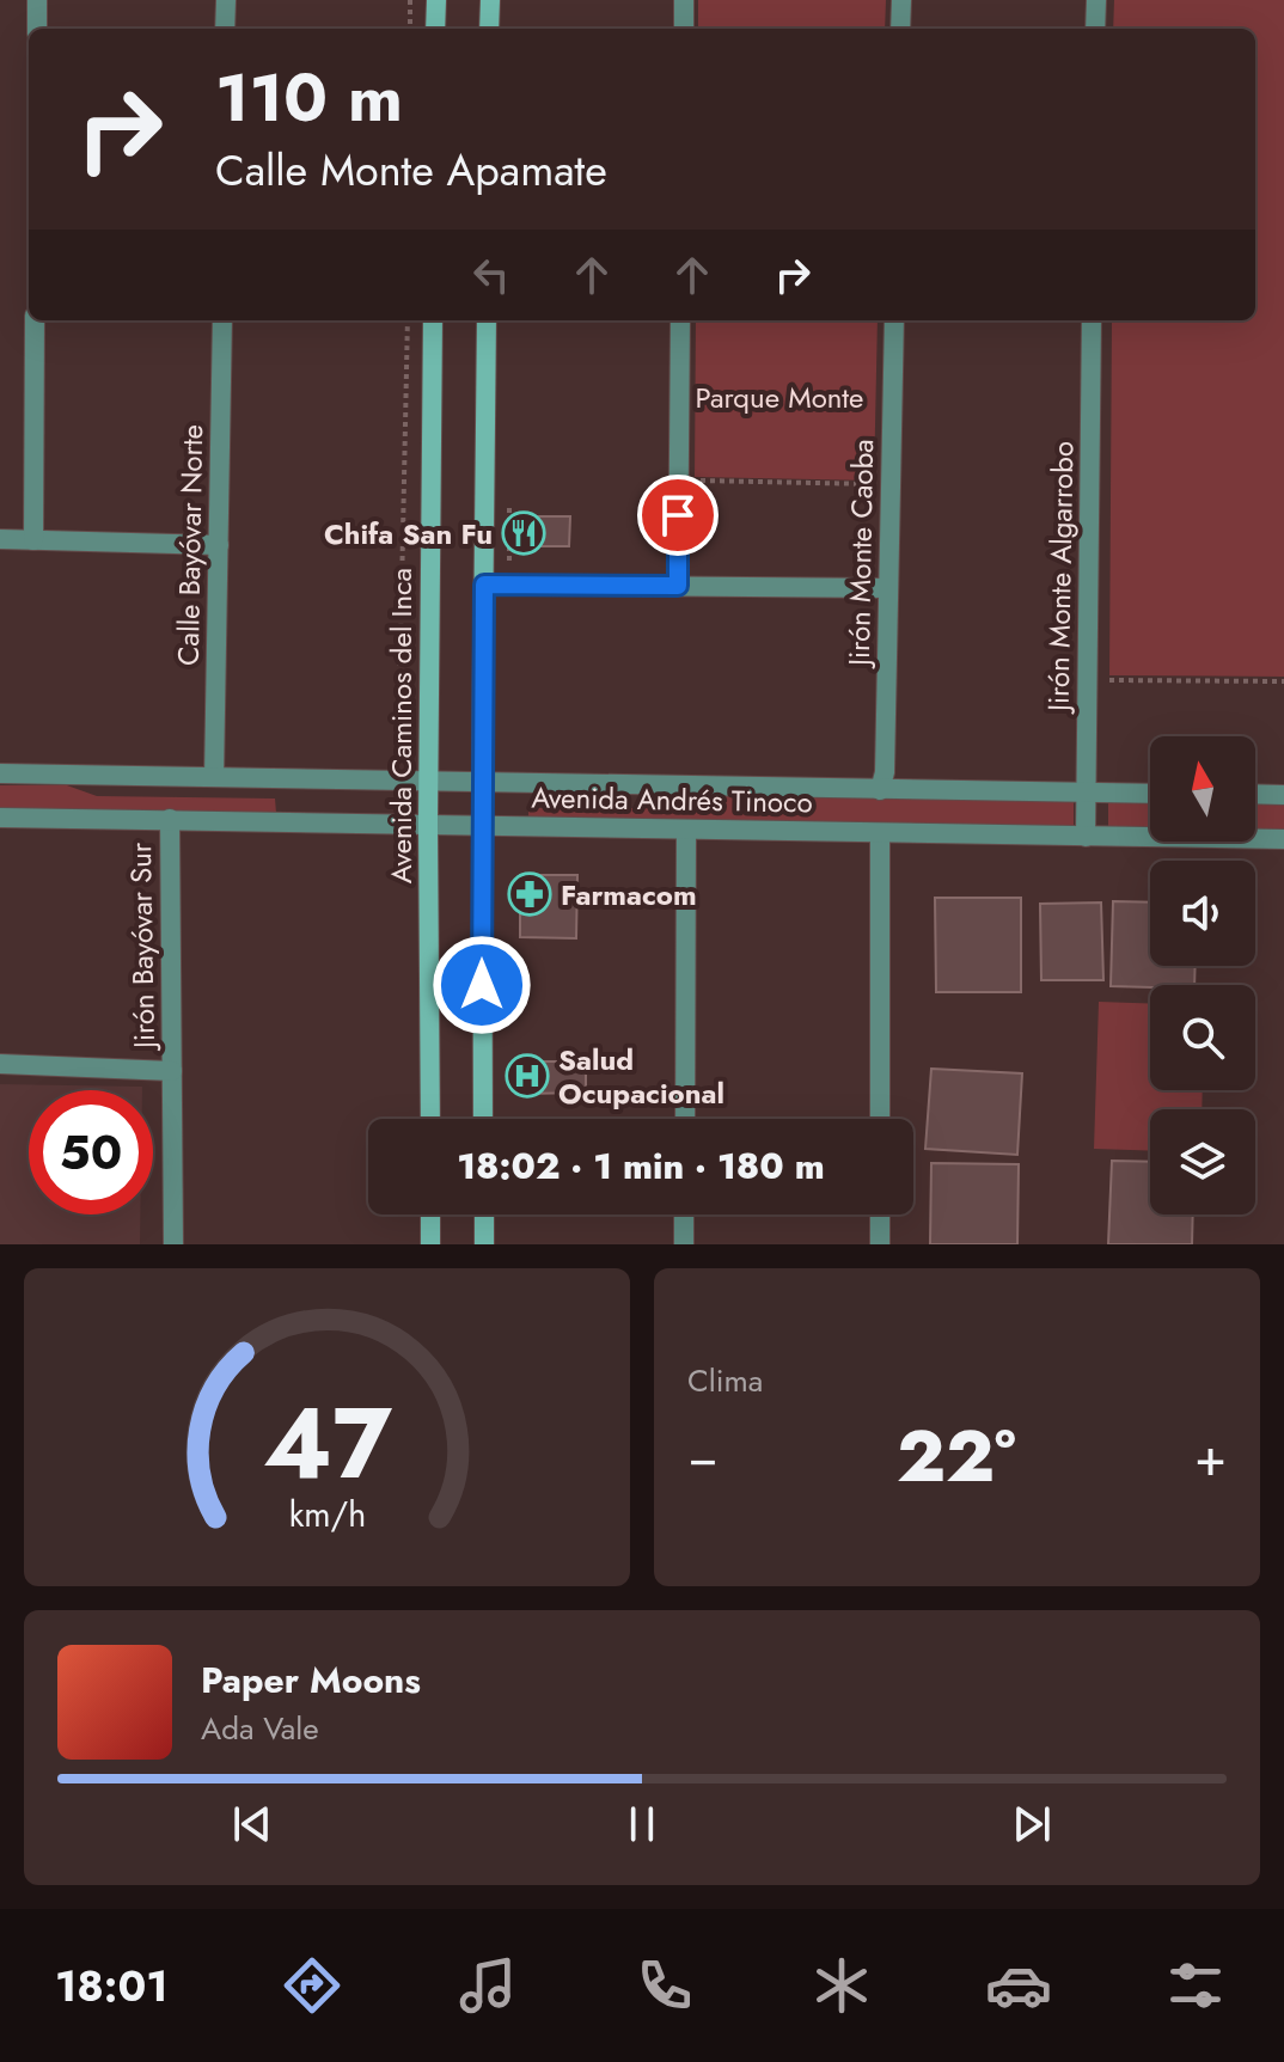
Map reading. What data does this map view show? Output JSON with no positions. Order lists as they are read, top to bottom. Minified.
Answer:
{"streets":{"main road":["Avenida Caminos del Inca"],"street":["Calle Bayóvar Norte","Jirón Monte Caoba","Jirón Monte Algarrobo","Avenida Andrés Tinoco","Jirón Bayóvar Sur"]},"crossings":[["Calle Bayóvar Norte","Avenida Andrés Tinoco"],["Jirón Monte Caoba","Avenida Andrés Tinoco"],["Jirón Monte Algarrobo","Avenida Andrés Tinoco"],["Avenida Caminos del Inca","Avenida Andrés Tinoco"],["Avenida Andrés Tinoco","Jirón Bayóvar Sur"]],"parks":["Parque Monte"],"places":{"restaurant":["Chifa San Fu"],"pharmacy":["Farmacom"],"hospital":["Salud Ocupacional"]},"north":"top","page":{"turn":["110 m","Calle Monte Apamate"],"limit":"50","trip":"18:02 · 1 min · 180 m","tile":"Clima","heat":["−","22°","+"],"song":["Paper Moons","Ada Vale"],"tabs":"18:01","gauge":["47","km/h"]}}
